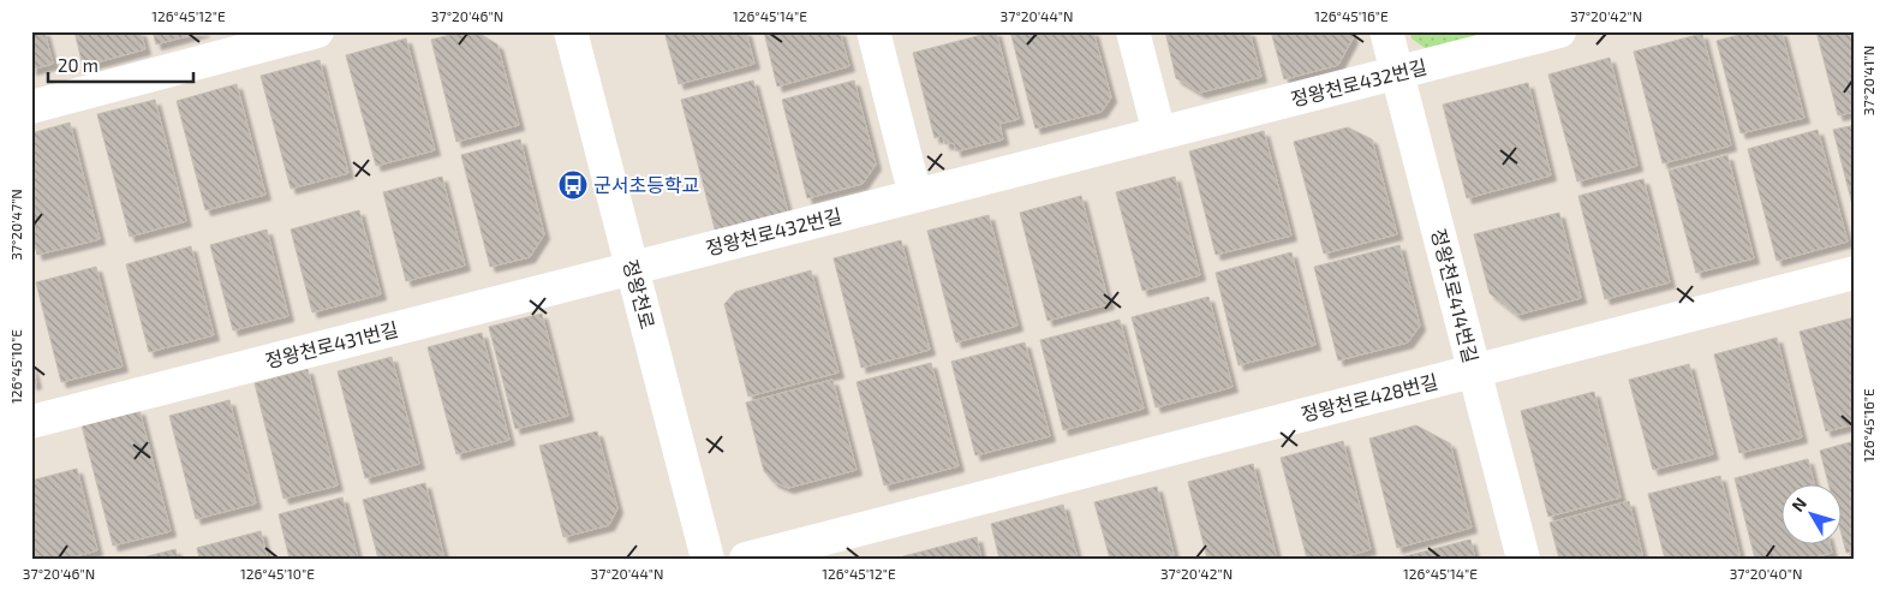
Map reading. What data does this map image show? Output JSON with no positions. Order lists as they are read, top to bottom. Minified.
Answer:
{"streets":{"street":["정왕천로432번길","정왕천로","정왕천로414번길","정왕천로431번길","정왕천로428번길"]},"crossings":[["정왕천로432번길","정왕천로"],["정왕천로432번길","정왕천로414번길"],["정왕천로432번길","정왕천로431번길"],["정왕천로","정왕천로431번길"],["정왕천로414번길","정왕천로428번길"]],"places":{"bus stop":["군서초등학교"]},"scale_bar":"20 m","north":"top left","coordinates":["126°45'12\"E","37°20'46\"N","126°45'14\"E","37°20'44\"N","126°45'16\"E","37°20'42\"N","37°20'41\"N","37°20'47\"N","126°45'10\"E","37°20'40\"N"]}
